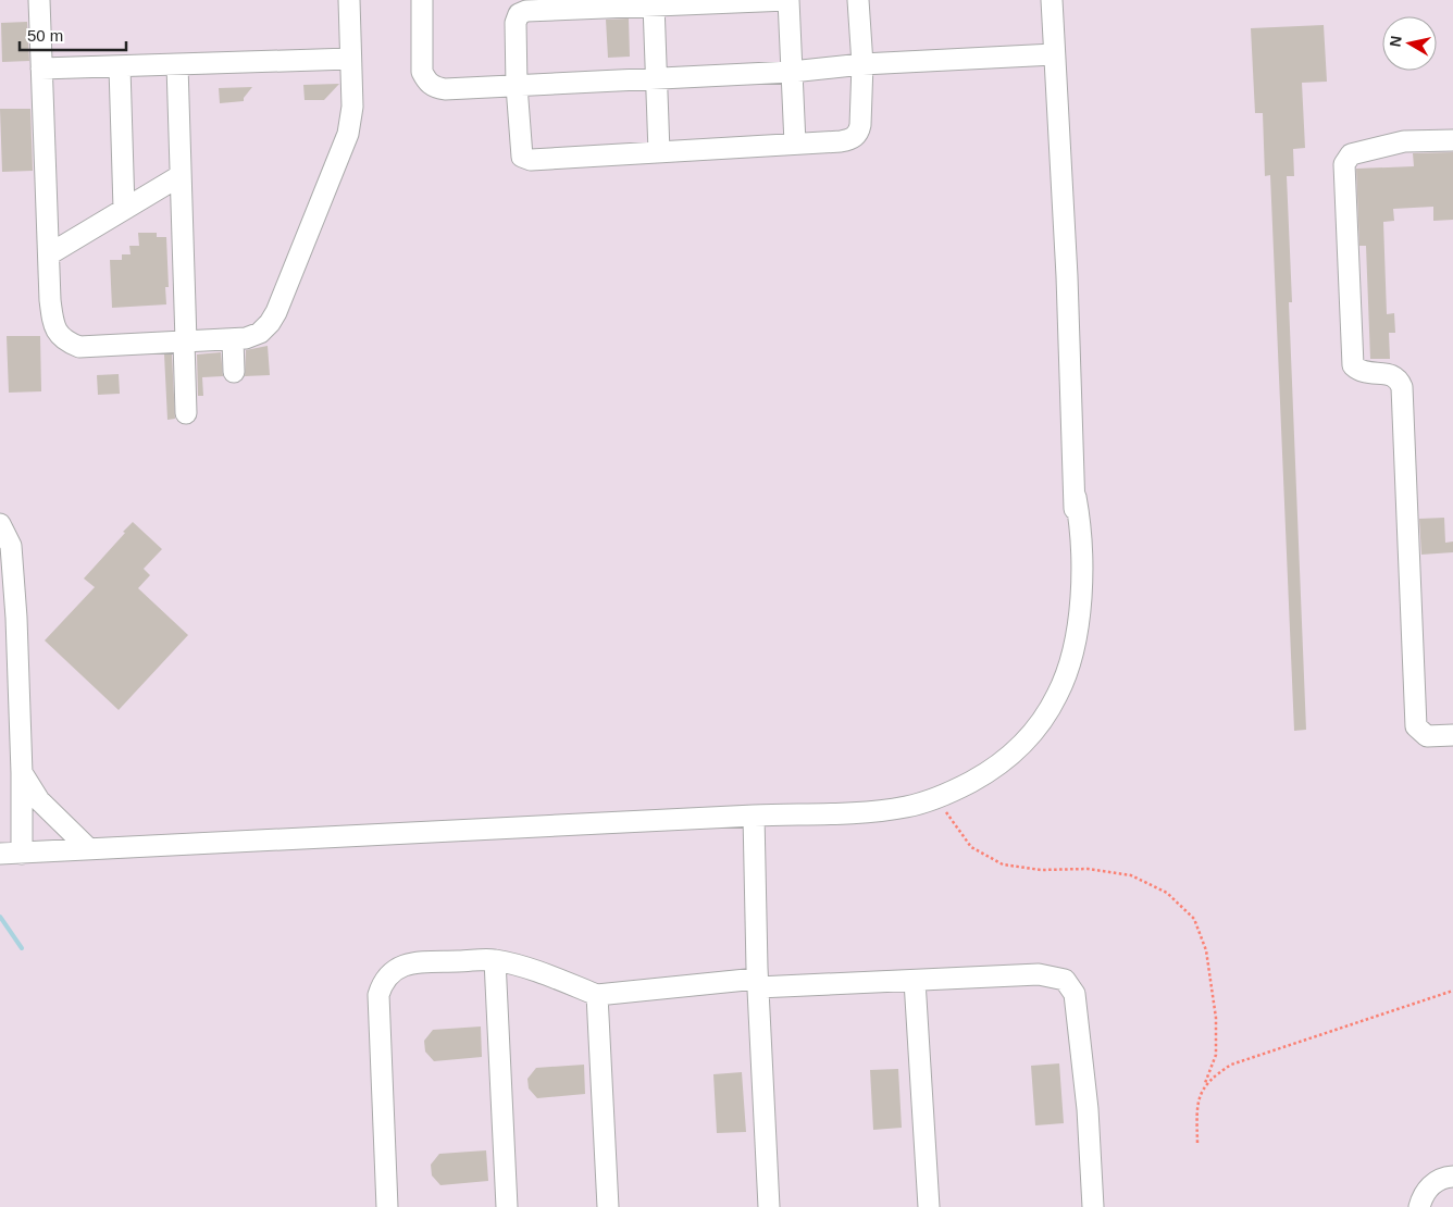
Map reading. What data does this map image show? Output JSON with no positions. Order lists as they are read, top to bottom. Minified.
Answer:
{"scale_bar":"50 m","north":"left"}
